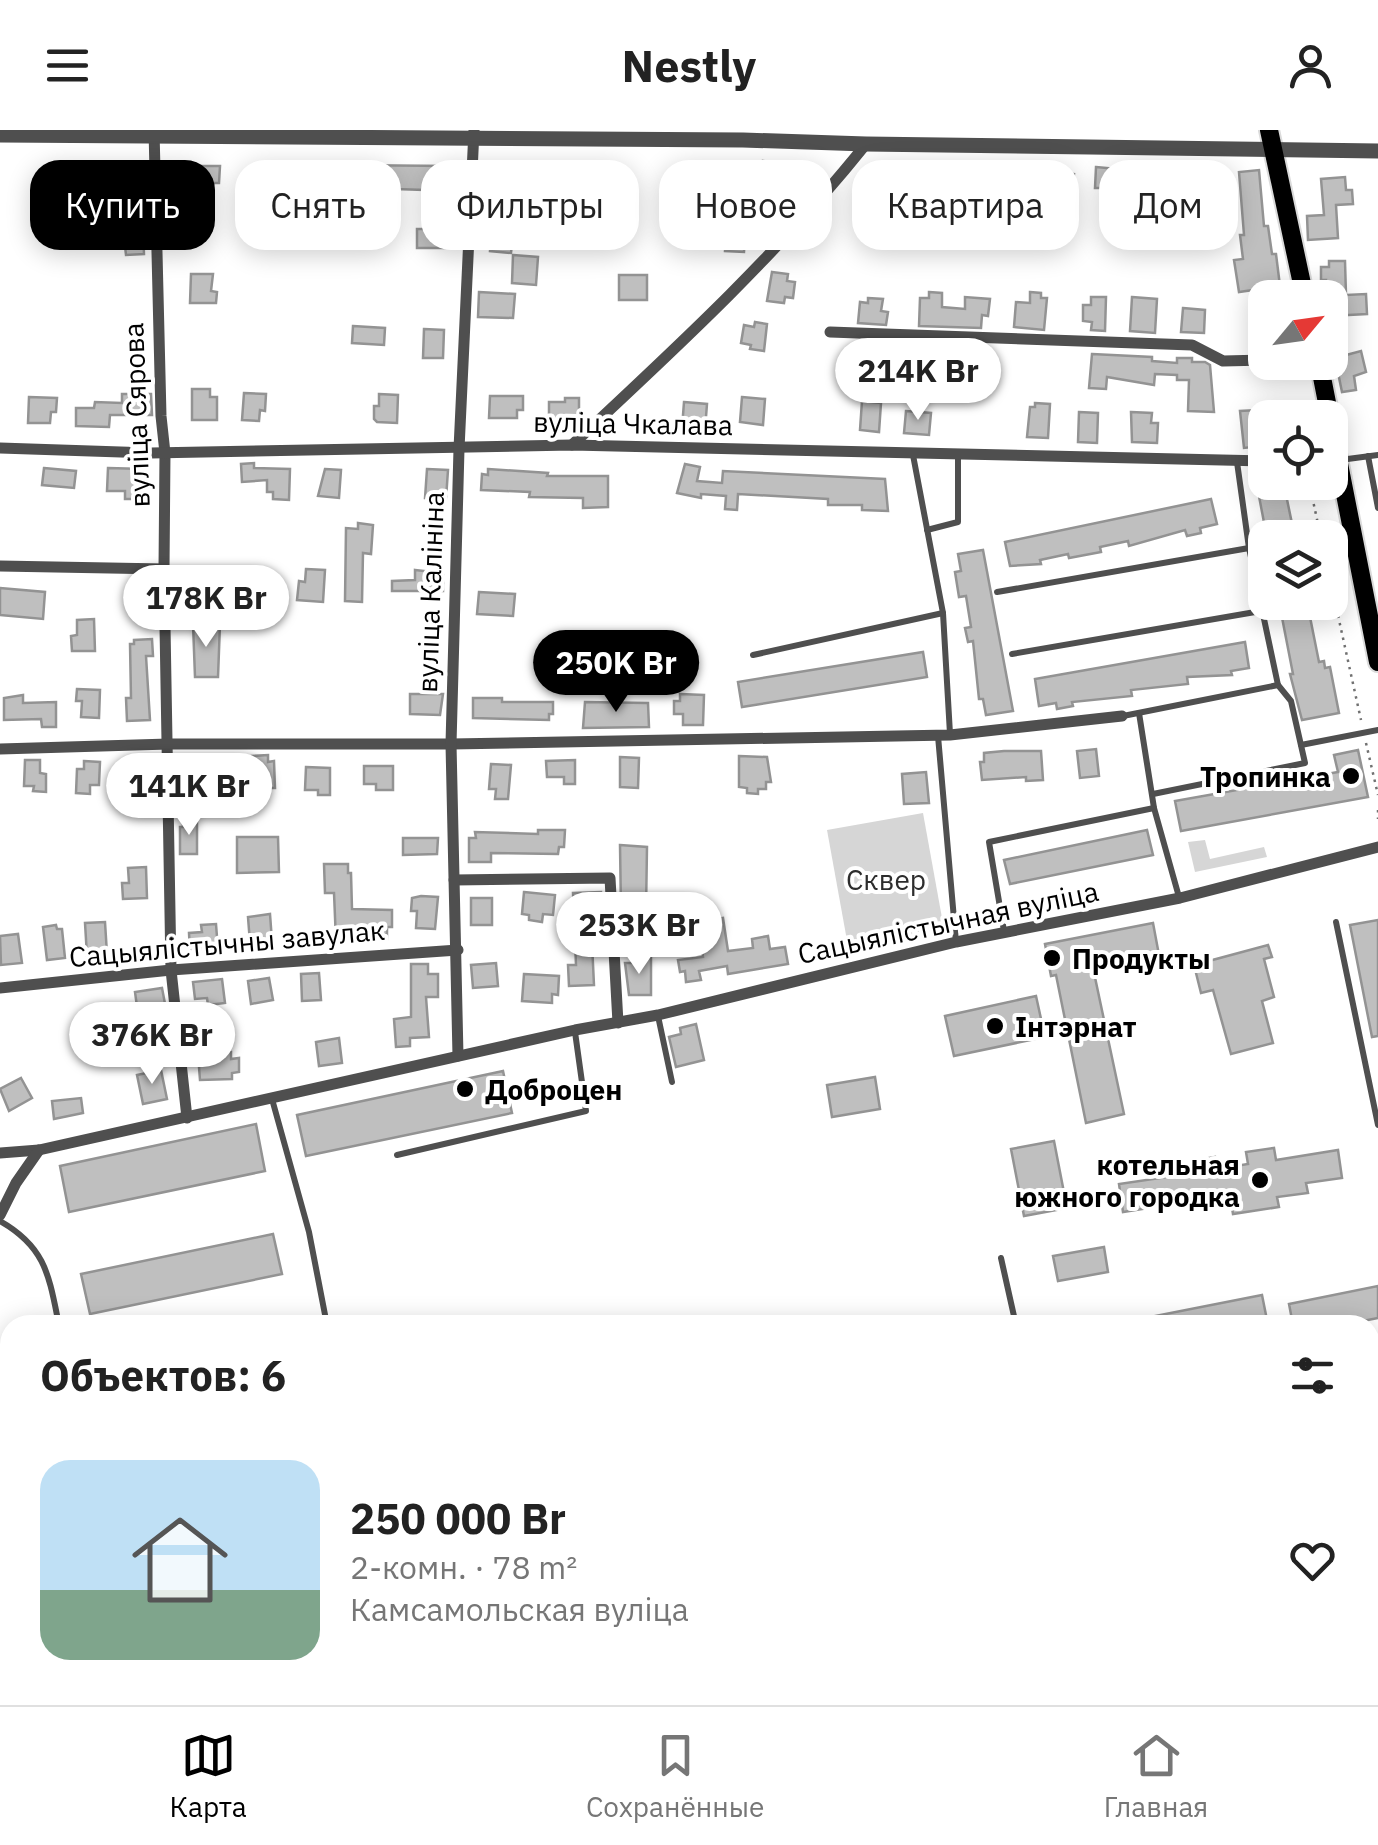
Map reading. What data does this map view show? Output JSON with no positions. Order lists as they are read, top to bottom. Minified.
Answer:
{"streets":{"street":["вуліца Сярова","вуліца Чкалава","вуліца Калініна","Сацыялістычная вуліца","Сацыялістычны завулак"]},"crossings":[["вуліца Сярова","вуліца Чкалава"],["вуліца Сярова","Сацыялістычная вуліца"],["вуліца Сярова","Сацыялістычны завулак"],["вуліца Чкалава","вуліца Калініна"],["вуліца Калініна","Сацыялістычная вуліца"],["вуліца Калініна","Сацыялістычны завулак"]],"parks":["Сквер"],"places":["Тропинка","Продукты","Інтэрнат","Доброцен","котельная южного городка"],"north":"top right","page":{"header":"Nestly","chip":["Купить","Снять","Фильтры","Новое","Квартира","Дом"],"price":["214K Br","178K Br","250K Br","141K Br","253K Br","376K Br"],"heading":"Объектов: 6","list":[{"name":"250 000 Br","note":"2-комн. · 78 m² · Камсамольская вуліца"}],"tabs":["Карта","Сохранённые","Главная"]}}
